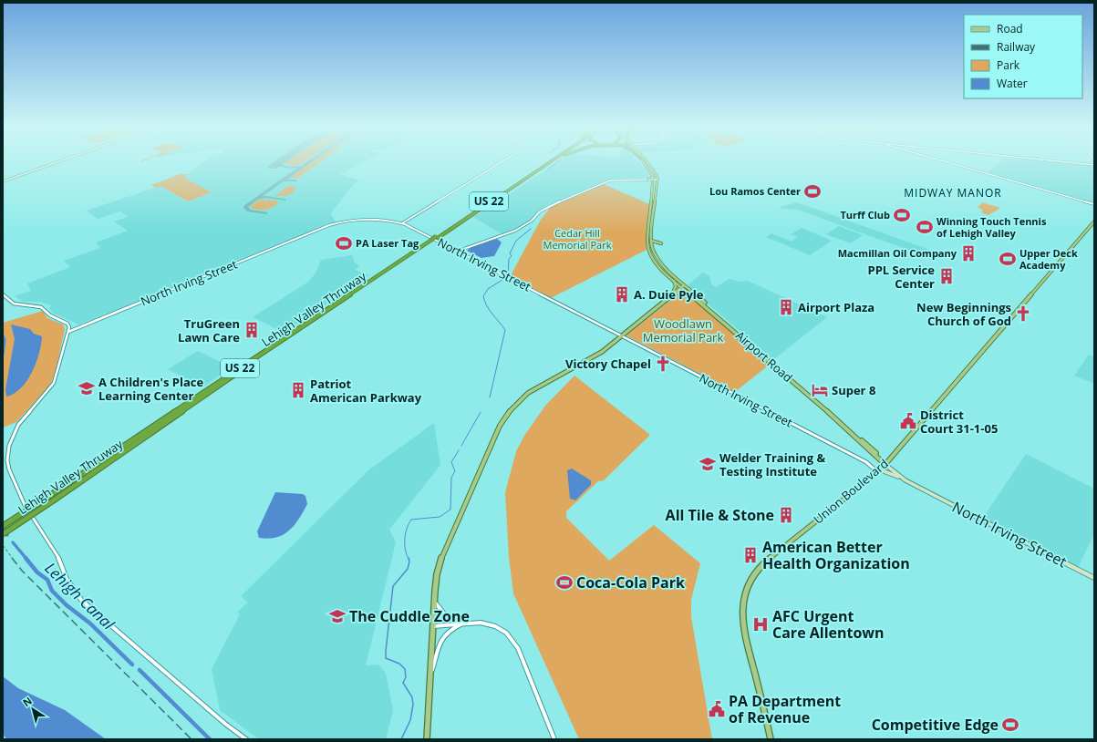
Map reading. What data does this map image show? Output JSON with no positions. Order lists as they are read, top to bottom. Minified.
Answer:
{"streets":{"highway":["US 22","Lehigh Valley Thruway"],"main road":["North Irving Street","Airport Road","Union Boulevard"]},"crossings":[["North Irving Street","Airport Road"],["North Irving Street","Union Boulevard"],["Airport Road","Union Boulevard"]],"districts":["MIDWAY MANOR"],"water":["Lehigh Canal"],"parks":["Cedar Hill Memorial Park","Woodlawn Memorial Park"],"places":{"sports":["Lou Ramos Center","Turff Club","Winning Touch Tennis of Lehigh Valley","PA Laser Tag","Upper Deck Academy","Coca-Cola Park","Competitive Edge"],"building":["Macmillan Oil Company","PPL Service Center","A. Duie Pyle","Airport Plaza","TruGreen Lawn Care","Patriot American Parkway","All Tile & Stone","American Better Health Organization"],"church":["New Beginnings Church of God","Victory Chapel"],"school or university":["A Children's Place Learning Center","Welder Training & Testing Institute","The Cuddle Zone"],"hotel":["Super 8"],"public building":["District Court 31-1-05","PA Department of Revenue"],"hospital":["AFC Urgent Care Allentown"]},"legend":["Road","Railway","Park","Water"],"north":"top left"}
